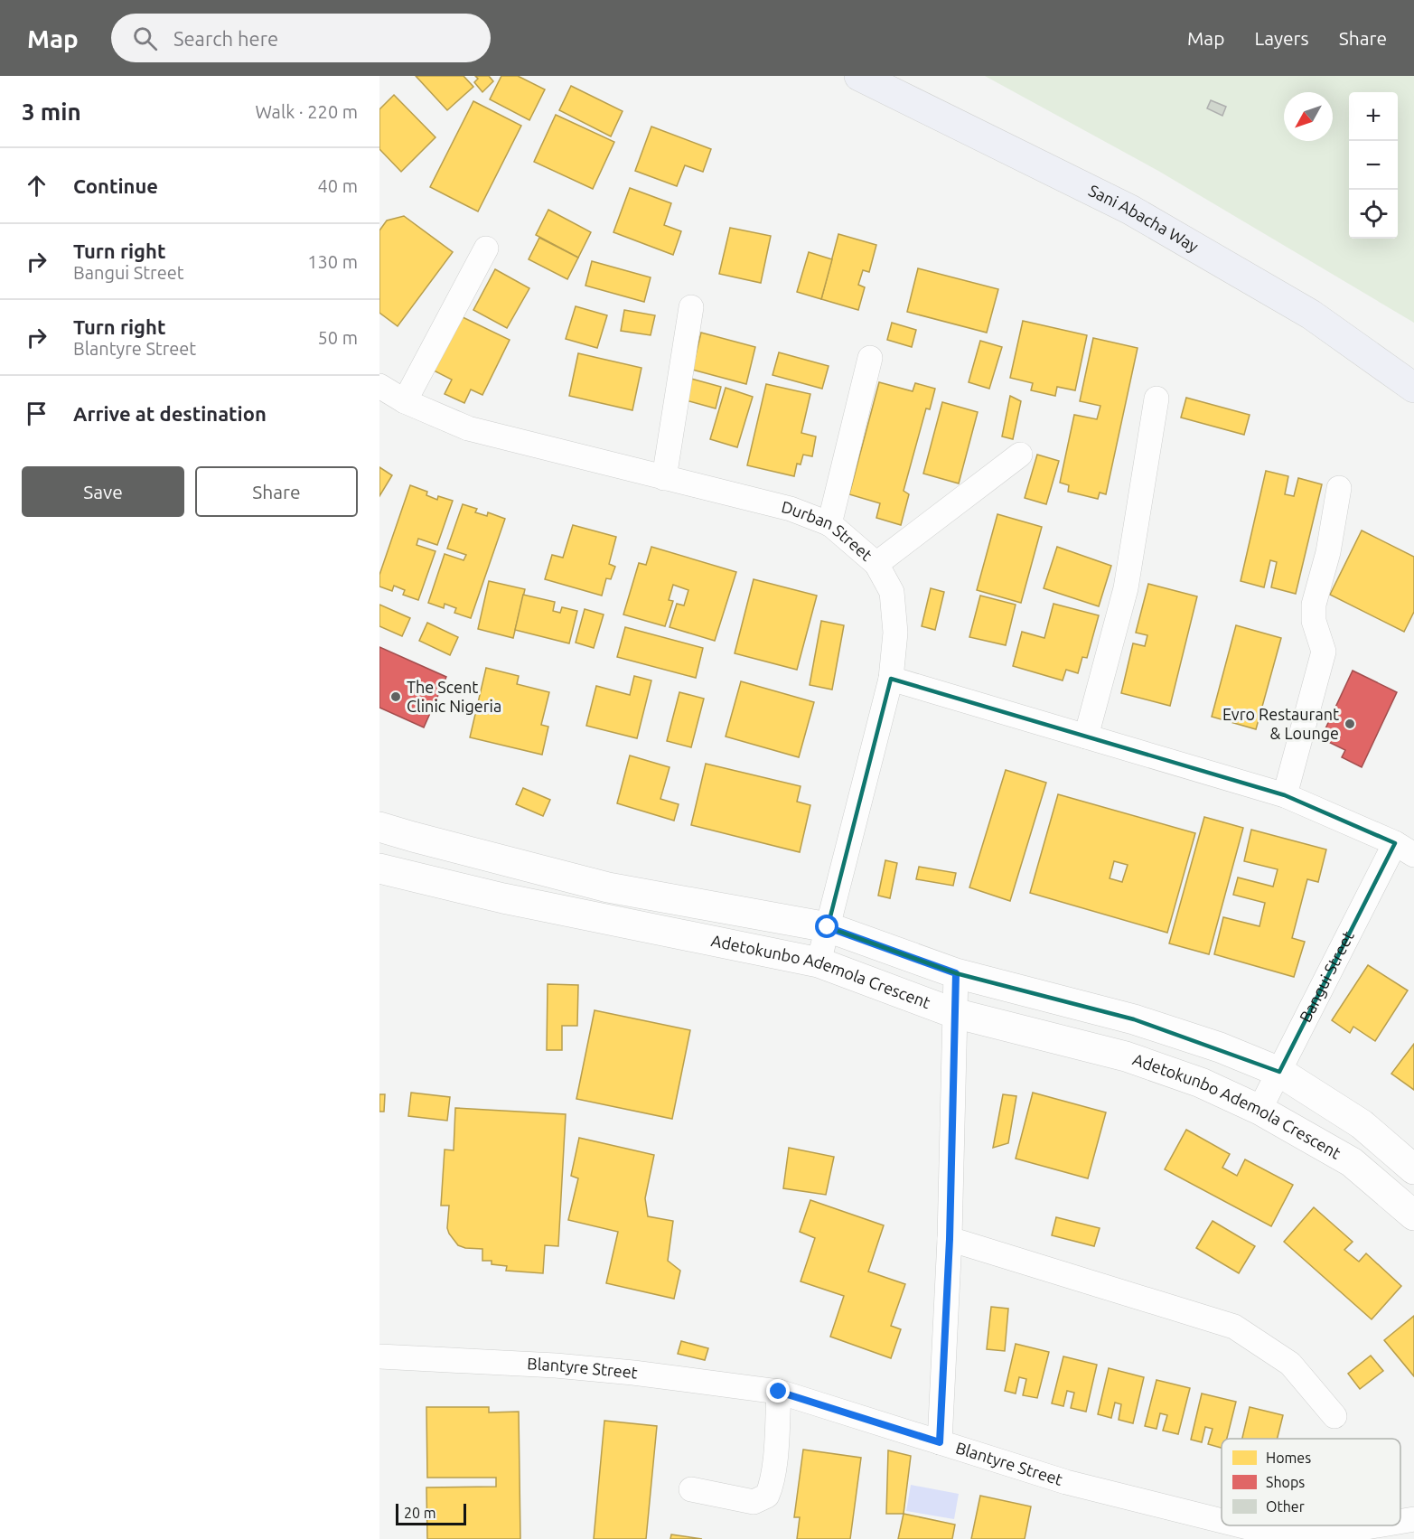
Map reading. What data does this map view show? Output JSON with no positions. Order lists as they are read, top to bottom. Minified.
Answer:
{"streets":{"highway":["Sani Abacha Way"],"main road":["Adetokunbo Ademola Crescent"],"street":["Durban Street","Bangui Street","Blantyre Street"]},"crossings":[["Durban Street","Adetokunbo Ademola Crescent"],["Adetokunbo Ademola Crescent","Bangui Street"]],"places":["The Scent Clinic Nigeria","Evro Restaurant & Lounge"],"legend":["Homes","Shops","Other"],"scale_bar":"20 m","north":"bottom left","page":{"header":"Map","search":"Search here","nav":["Map","Layers","Share"],"heading":["3 min","Walk · 220 m"],"map_buttons":["+","−"],"list":[["Continue","40 m"],["Turn right","Bangui Street","130 m"],["Turn right","Blantyre Street","50 m"],"Arrive at destination"],"buttons":["Save","Share"],"scale":"20 m"}}
